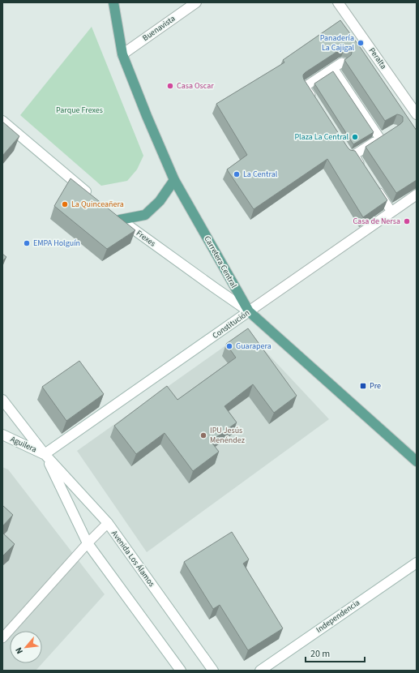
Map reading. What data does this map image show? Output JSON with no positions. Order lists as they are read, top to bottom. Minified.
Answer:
{"streets":{"main road":["Buenavista","Peralta","Frexes","Carretera Central","Constitución","Aguilera","Avenida Los Álamos","Independencia"]},"crossings":[["Buenavista","Carretera Central"],["Frexes","Carretera Central"],["Frexes","Constitución"],["Carretera Central","Constitución"],["Constitución","Aguilera"],["Constitución","Avenida Los Álamos"],["Aguilera","Avenida Los Álamos"]],"parks":["Parque Frexes"],"places":{"other":["Panadería La Cajigal","Casa Oscar","Plaza La Central","La Central","La Quinceañera","Casa de Nersa","EMPA Holguín","Guarapera","IPU Jesús Menéndez"],"transit":["Pre"]},"scale_bar":"20 m","north":"bottom left"}
